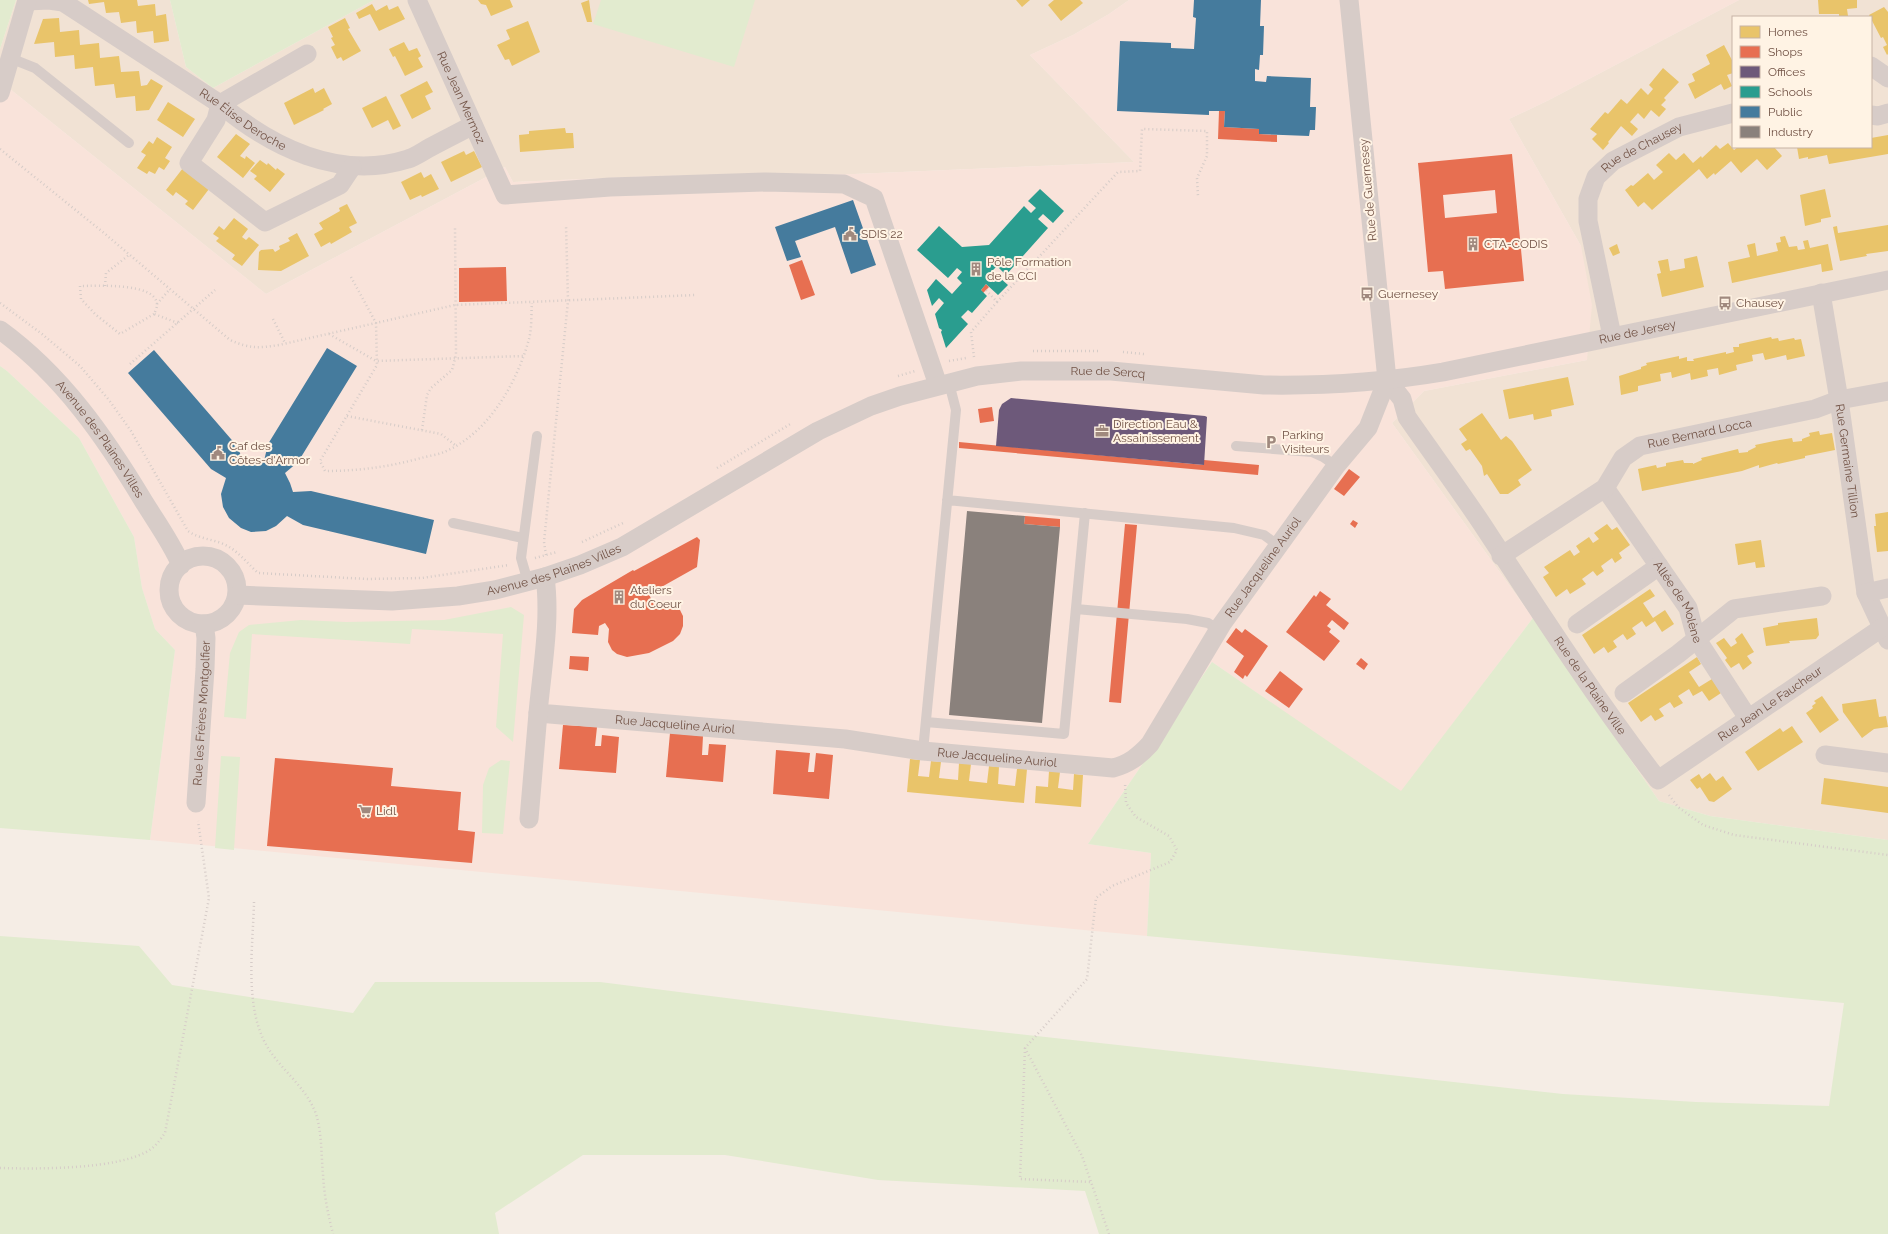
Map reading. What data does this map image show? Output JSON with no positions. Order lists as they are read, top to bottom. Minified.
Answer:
{"streets":{"street":["Rue Jean Mermoz","Rue Élise Deroche","Rue de Chausey","Rue de Guernesey","Rue de Jersey","Rue de Sercq","Rue Bernard Locca","Avenue des Plaines Villes","Rue Germaine Tillion","Rue Jacqueline Auriol","Allée de Molène","Rue de la Plaine Ville","Rue Jean Le Faucheur","Rue les Frères Montgolfier"]},"crossings":[["Rue Jean Mermoz","Rue Élise Deroche"],["Rue Jean Mermoz","Rue de Sercq"],["Rue de Chausey","Rue de Jersey"],["Rue de Guernesey","Rue de Jersey"],["Rue de Guernesey","Rue de Sercq"],["Rue de Guernesey","Rue Jacqueline Auriol"],["Rue de Guernesey","Rue de la Plaine Ville"],["Rue de Jersey","Rue de Sercq"],["Rue de Jersey","Rue Germaine Tillion"],["Rue de Jersey","Rue Jacqueline Auriol"],["Rue de Jersey","Rue de la Plaine Ville"],["Rue de Sercq","Avenue des Plaines Villes"],["Rue de Sercq","Rue Jacqueline Auriol"],["Rue de Sercq","Rue de la Plaine Ville"],["Rue Bernard Locca","Rue Germaine Tillion"],["Rue Bernard Locca","Allée de Molène"],["Rue Bernard Locca","Rue de la Plaine Ville"],["Avenue des Plaines Villes","Rue les Frères Montgolfier"],["Rue Germaine Tillion","Rue Jean Le Faucheur"],["Rue Jacqueline Auriol","Rue de la Plaine Ville"],["Allée de Molène","Rue Jean Le Faucheur"],["Rue de la Plaine Ville","Rue Jean Le Faucheur"]],"places":{"public building":["SDIS 22","Caf des Côtes-d'Armor"],"building":["CTA-CODIS","Pôle Formation de la CCI","Ateliers du Coeur"],"bus stop":["Guernesey","Chausey"],"office":["Direction Eau & Assainissement"],"parking":["Parking Visiteurs"],"supermarket":["Lidl"]},"legend":["Homes","Shops","Offices","Schools","Public","Industry"]}
